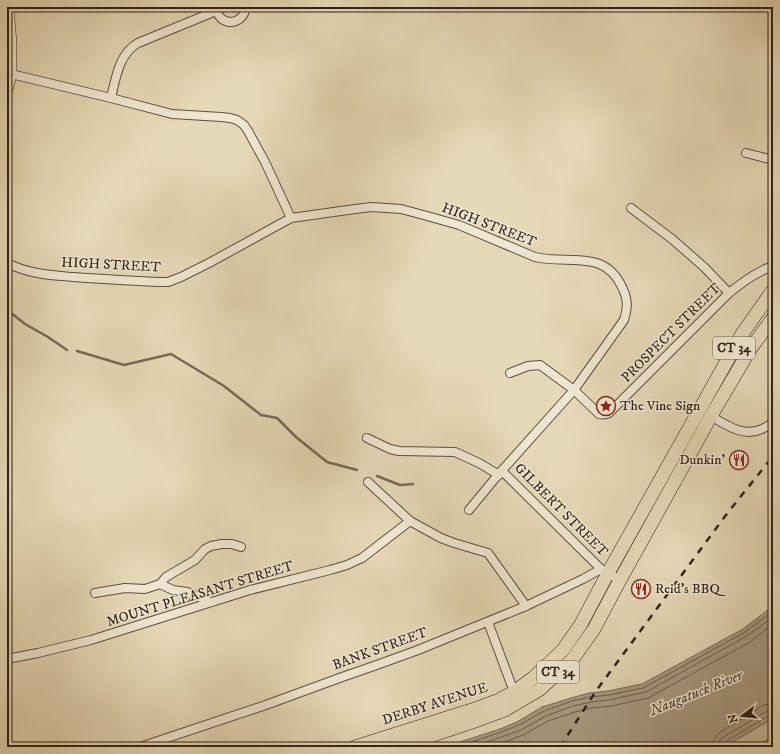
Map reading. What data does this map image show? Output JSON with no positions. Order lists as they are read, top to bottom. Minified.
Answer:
{"streets":{"highway":["CT 34","DERBY AVENUE"],"street":["HIGH STREET","PROSPECT STREET","GILBERT STREET","MOUNT PLEASANT STREET","BANK STREET"]},"crossings":[["HIGH STREET","PROSPECT STREET"],["HIGH STREET","GILBERT STREET"],["CT 34","GILBERT STREET"],["CT 34","BANK STREET"],["CT 34","DERBY AVENUE"],["GILBERT STREET","BANK STREET"],["GILBERT STREET","DERBY AVENUE"],["BANK STREET","DERBY AVENUE"]],"water":["Naugatuck River"],"places":{"place":["The Vine Sign"],"restaurant":["Dunkin'","Reid's BBQ"]},"north":"left"}
